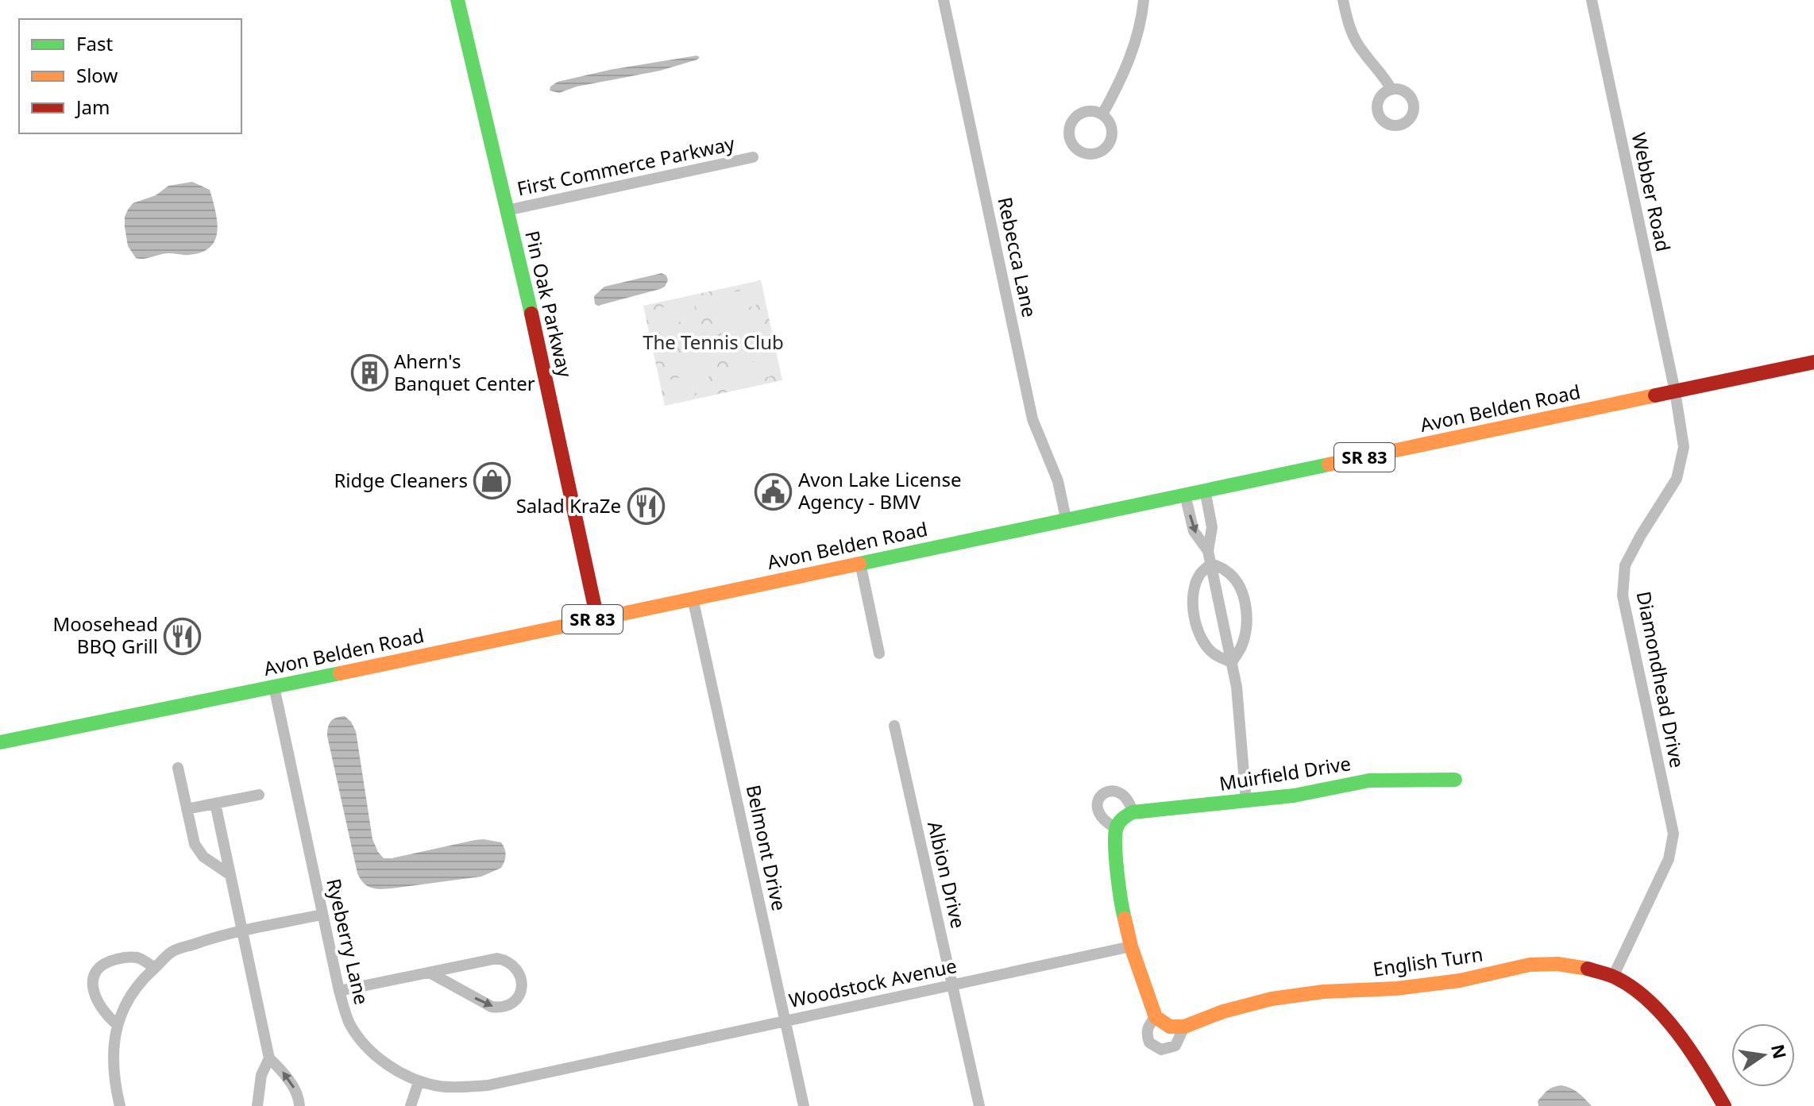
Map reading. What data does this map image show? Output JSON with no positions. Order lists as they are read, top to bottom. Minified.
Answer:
{"streets":{"main road":["Pin Oak Parkway","Avon Belden Road","SR 83","Muirfield Drive","English Turn"],"street":["First Commerce Parkway","Webber Road","Rebecca Lane","Diamondhead Drive","Belmont Drive","Albion Drive","Ryeberry Lane","Woodstock Avenue"]},"crossings":[["First Commerce Parkway","Pin Oak Parkway"],["Webber Road","Avon Belden Road"],["Webber Road","Diamondhead Drive"],["Rebecca Lane","Avon Belden Road"],["Pin Oak Parkway","Avon Belden Road"],["Avon Belden Road","Diamondhead Drive"],["Avon Belden Road","Belmont Drive"],["Avon Belden Road","Ryeberry Lane"],["Diamondhead Drive","English Turn"],["Muirfield Drive","Woodstock Avenue"],["Belmont Drive","Woodstock Avenue"],["Albion Drive","Woodstock Avenue"],["Ryeberry Lane","Woodstock Avenue"]],"parks":["The Tennis Club"],"places":{"building":["Ahern's Banquet Center"],"shop":["Ridge Cleaners"],"public building":["Avon Lake License Agency - BMV"],"restaurant":["Salad KraZe","Moosehead BBQ Grill"]},"legend":["Fast","Slow","Jam"],"north":"right"}
